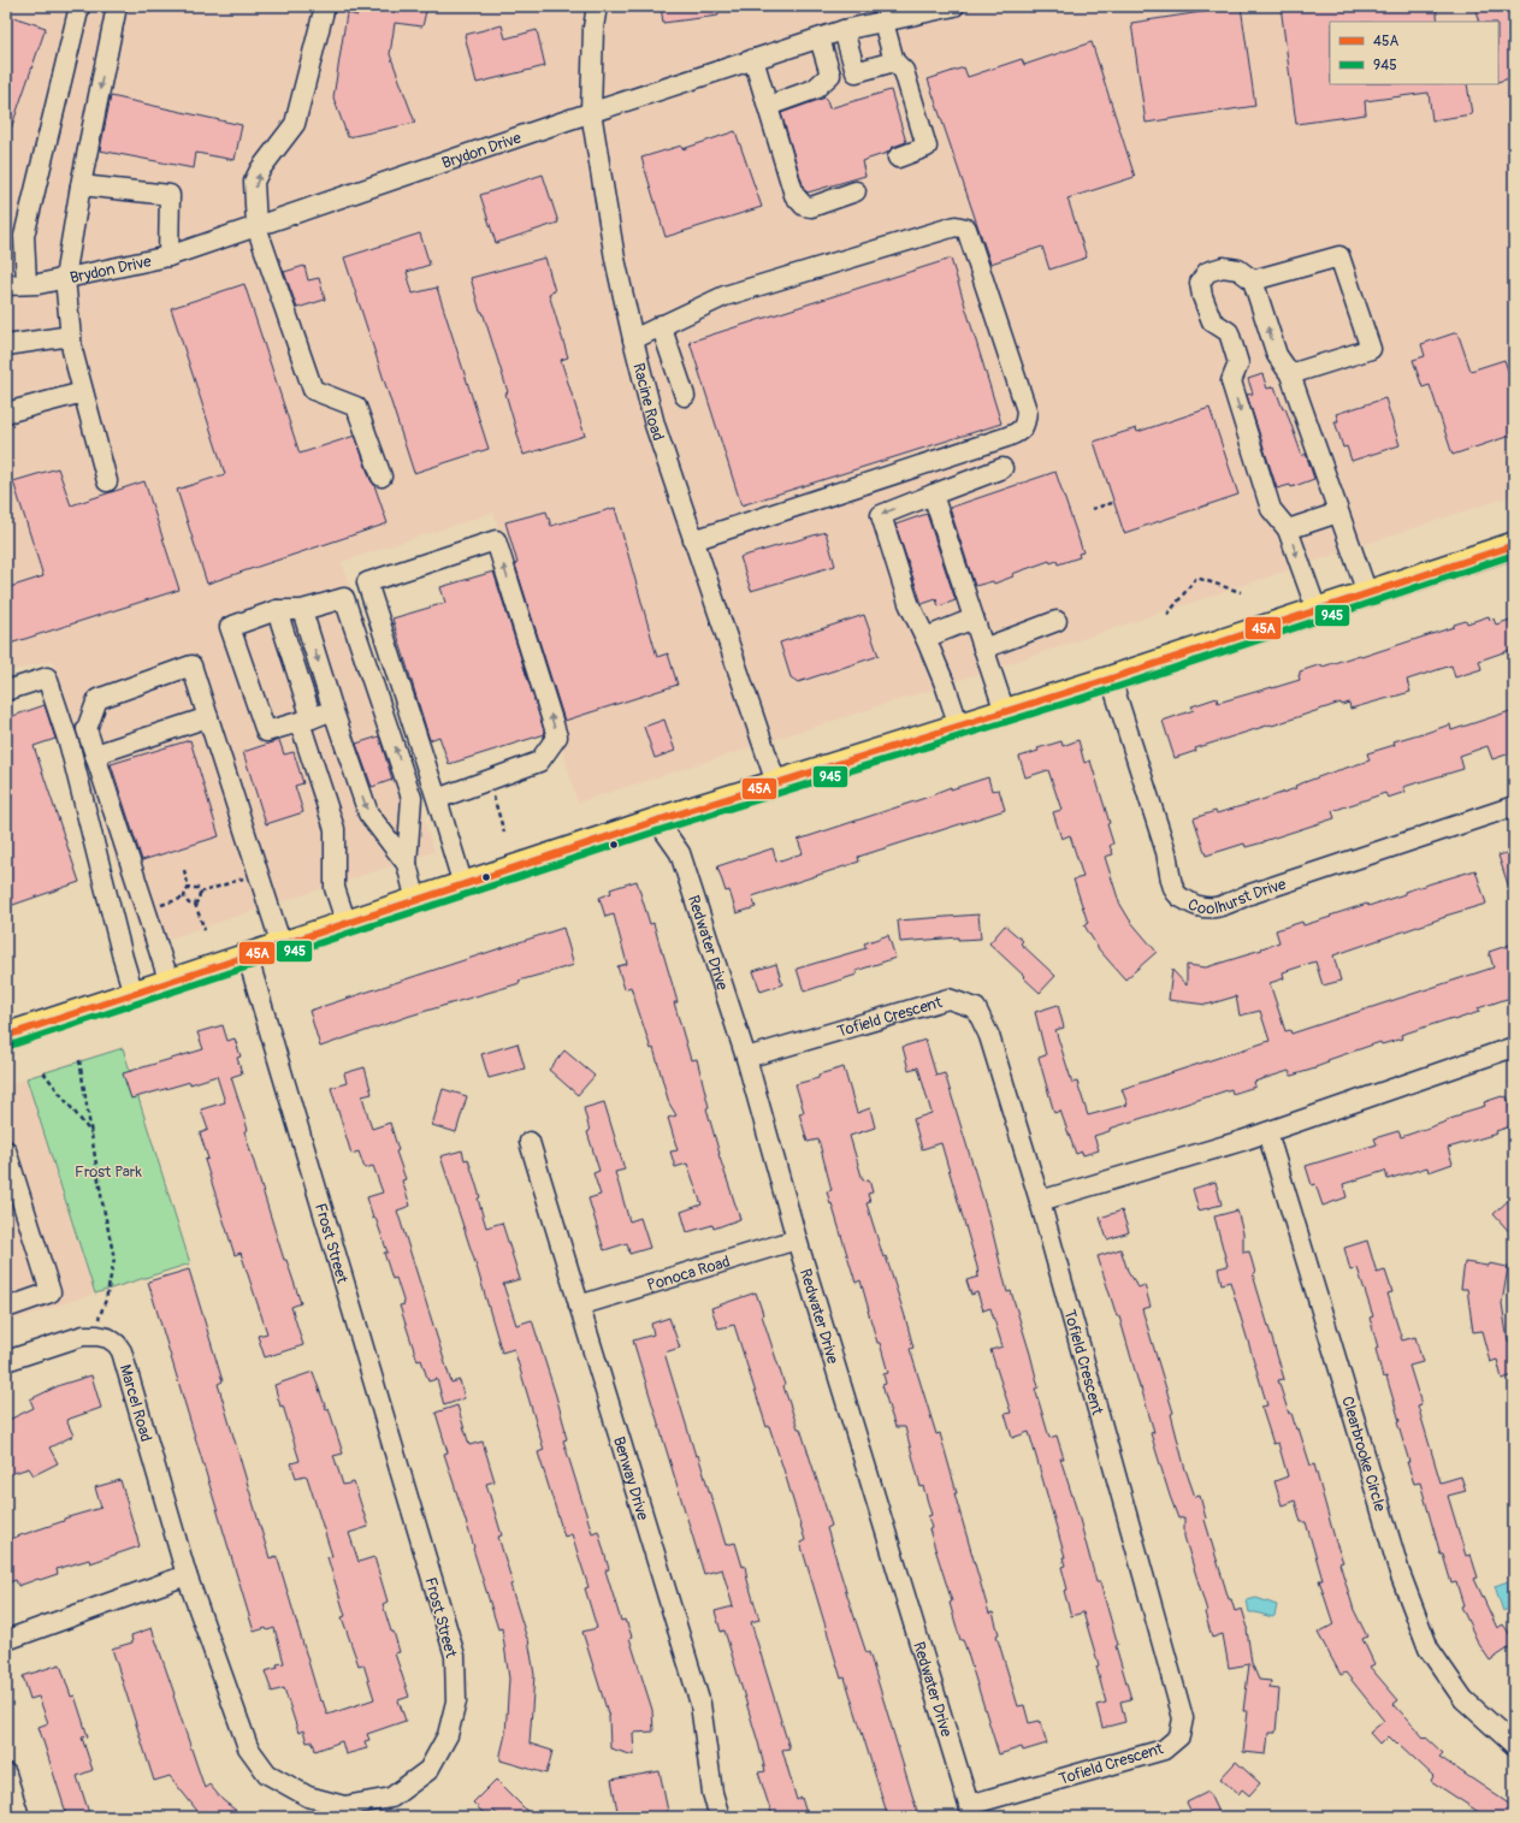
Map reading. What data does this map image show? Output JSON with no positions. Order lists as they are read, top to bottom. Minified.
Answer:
{"streets":{"street":["Brydon Drive","Racine Road","Coolhurst Drive","Redwater Drive","Tofield Crescent","Frost Street","Ponoca Road","Marcel Road","Clearbrooke Circle","Benway Drive"]},"crossings":[["Brydon Drive","Racine Road"],["Redwater Drive","Tofield Crescent"],["Redwater Drive","Ponoca Road"],["Frost Street","Marcel Road"],["Ponoca Road","Benway Drive"]],"parks":["Frost Park"],"lines":["transit line 45A","transit line 945"],"legend":["45A","945"]}
